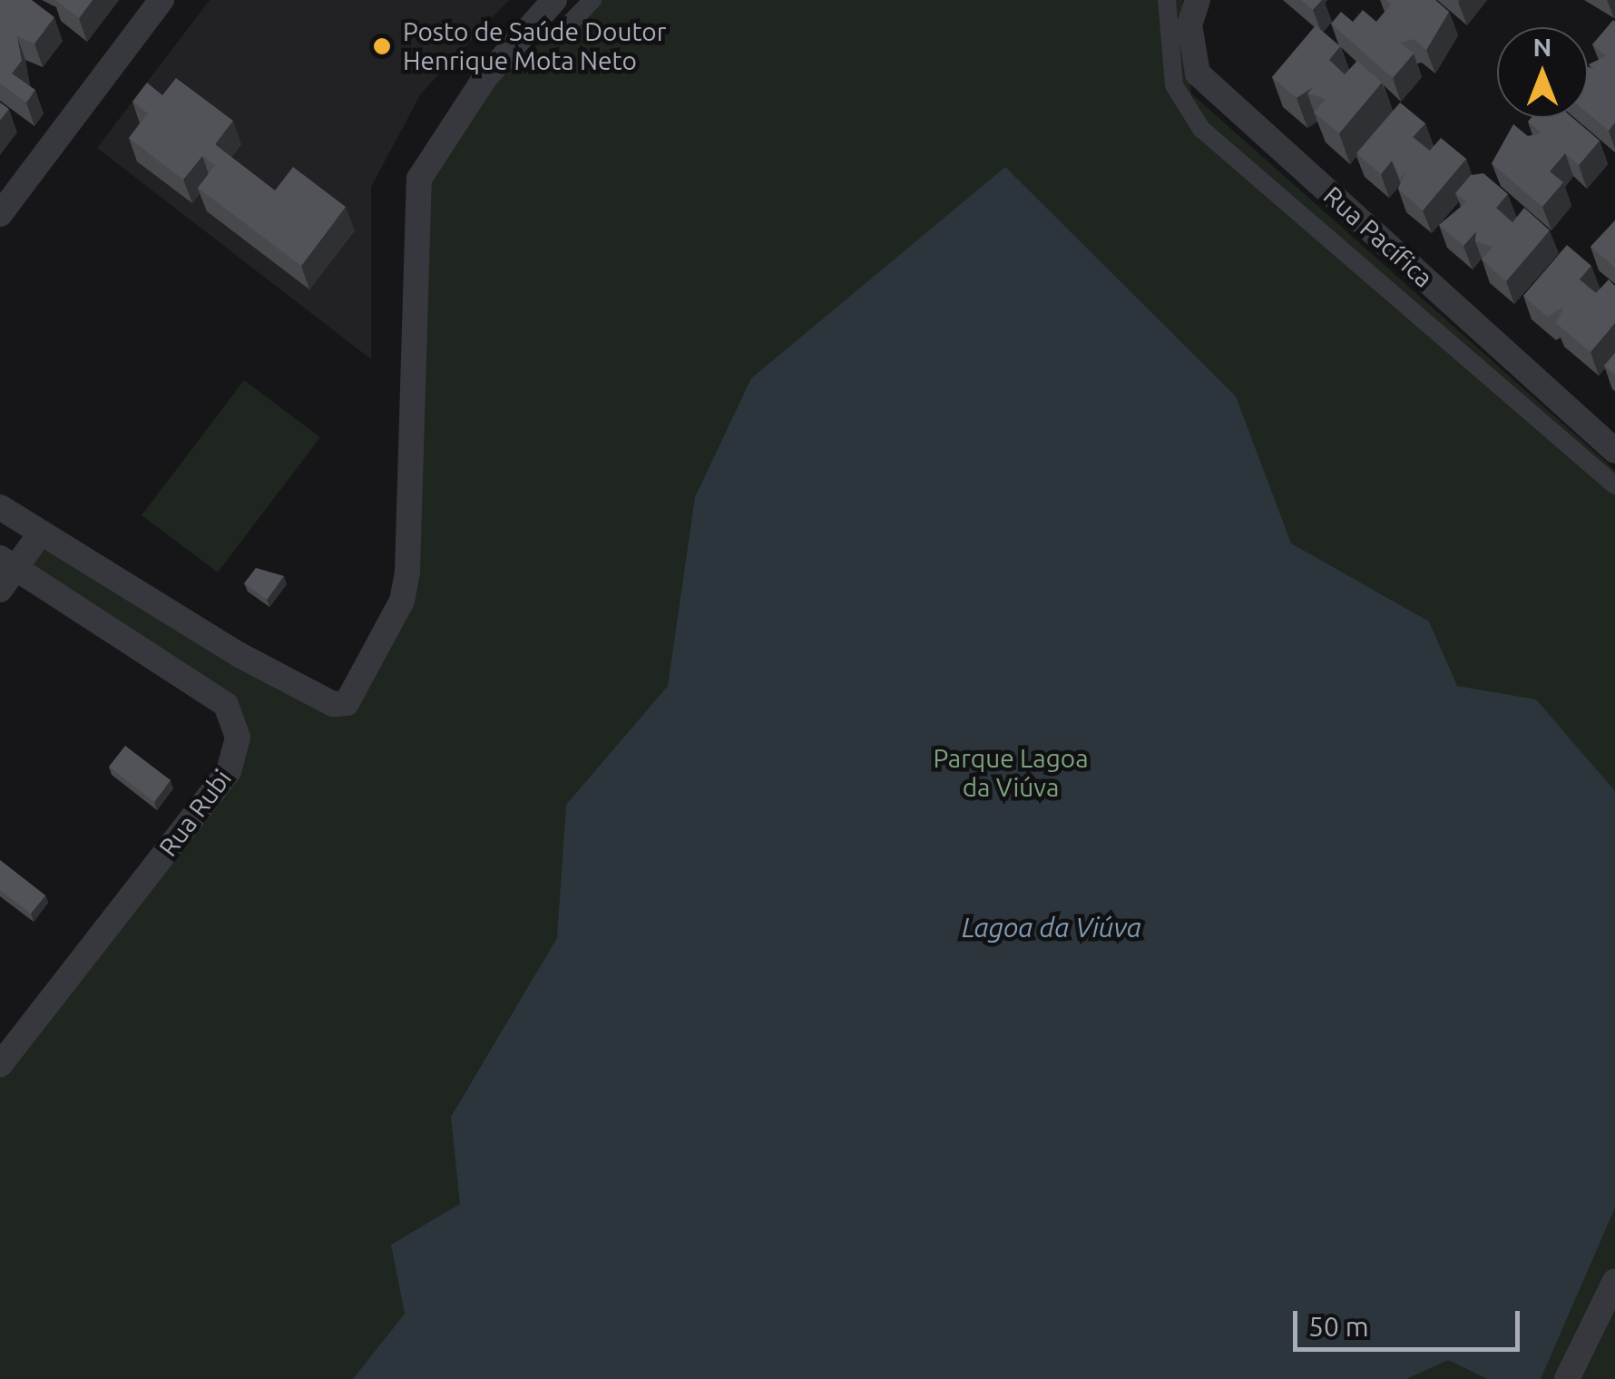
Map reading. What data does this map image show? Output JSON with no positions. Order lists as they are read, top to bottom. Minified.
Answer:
{"streets":{"street":["Rua Pacífica","Rua Rubi"]},"water":["Lagoa da Viúva"],"parks":["Parque Lagoa da Viúva"],"places":["Posto de Saúde Doutor Henrique Mota Neto"],"scale_bar":"50 m","north":"top"}
